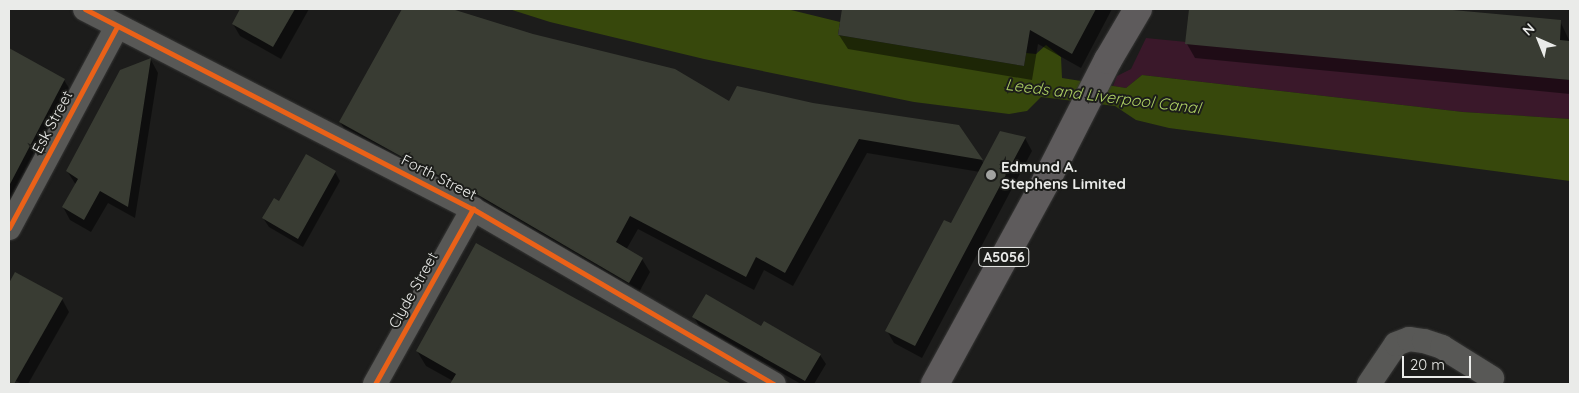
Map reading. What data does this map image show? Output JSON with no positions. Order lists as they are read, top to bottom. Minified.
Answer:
{"streets":{"main road":["A5056"],"street":["Esk Street","Forth Street","Clyde Street"]},"crossings":[["Esk Street","Forth Street"],["Forth Street","Clyde Street"]],"water":["Leeds and Liverpool Canal"],"places":["Edmund A. Stephens Limited"],"scale_bar":"20 m","north":"top left"}
